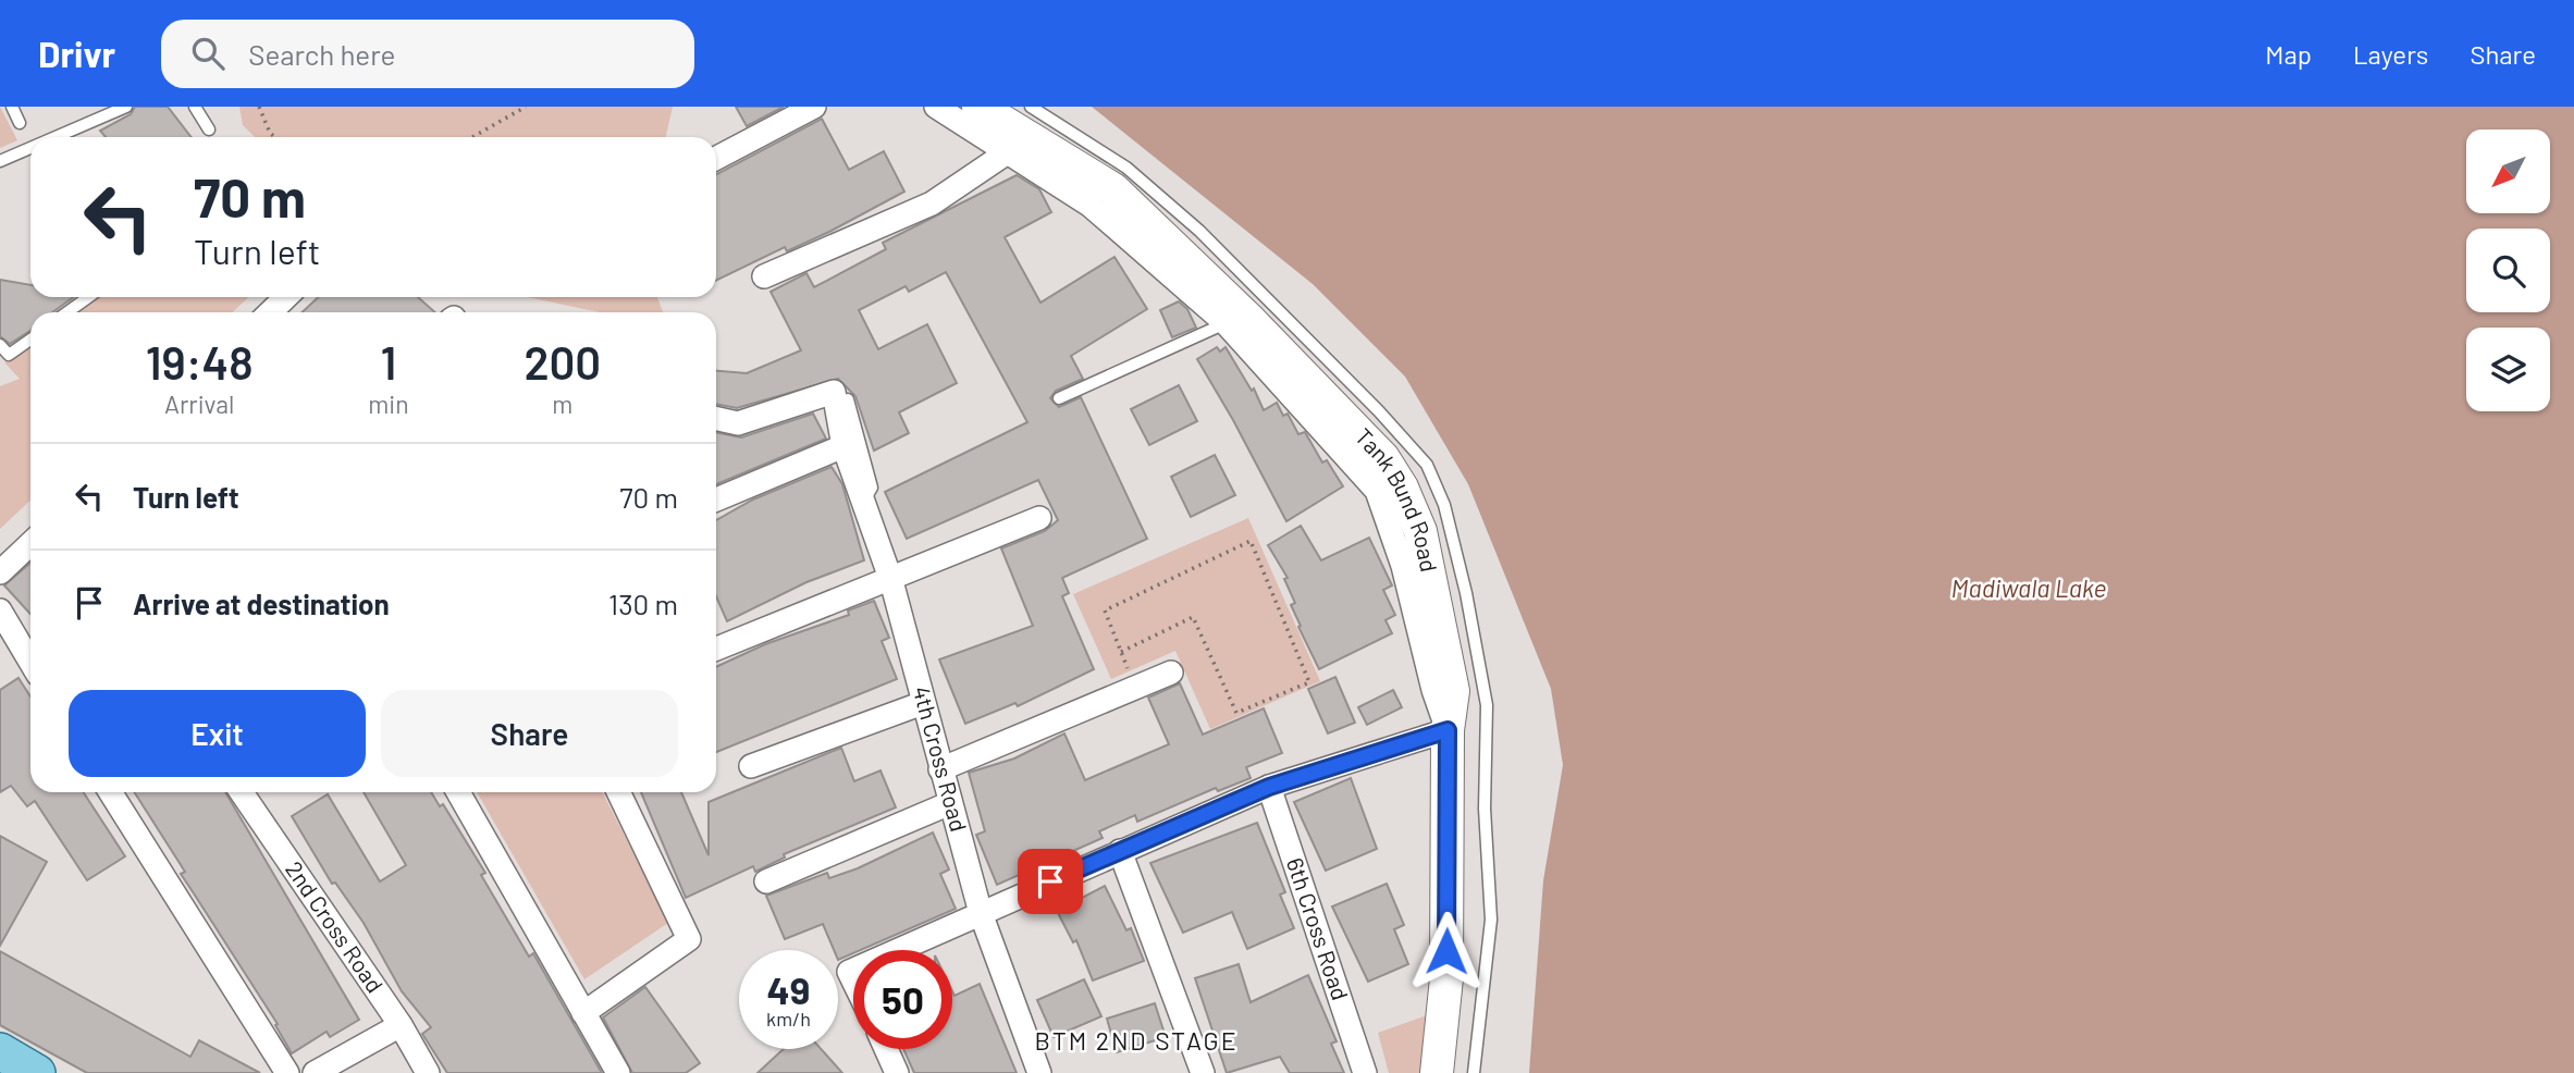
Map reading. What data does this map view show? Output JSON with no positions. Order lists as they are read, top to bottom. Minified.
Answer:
{"streets":{"main road":["Tank Bund Road"],"street":["4th Cross Road","2nd Cross Road","6th Cross Road"]},"districts":["BTM 2ND STAGE"],"water":["Madiwala Lake"],"north":"bottom left","page":{"header":"Drivr","search":"Search here","nav":["Map","Layers","Share"],"turn":["70 m","Turn left"],"eta":["19:48","Arrival","1","min","200","m"],"list":[{"name":"Turn left","value":"70 m"},{"name":"Arrive at destination","value":"130 m"}],"buttons":["Exit","Share"],"speed":"49 km/h","limit":"50"}}
